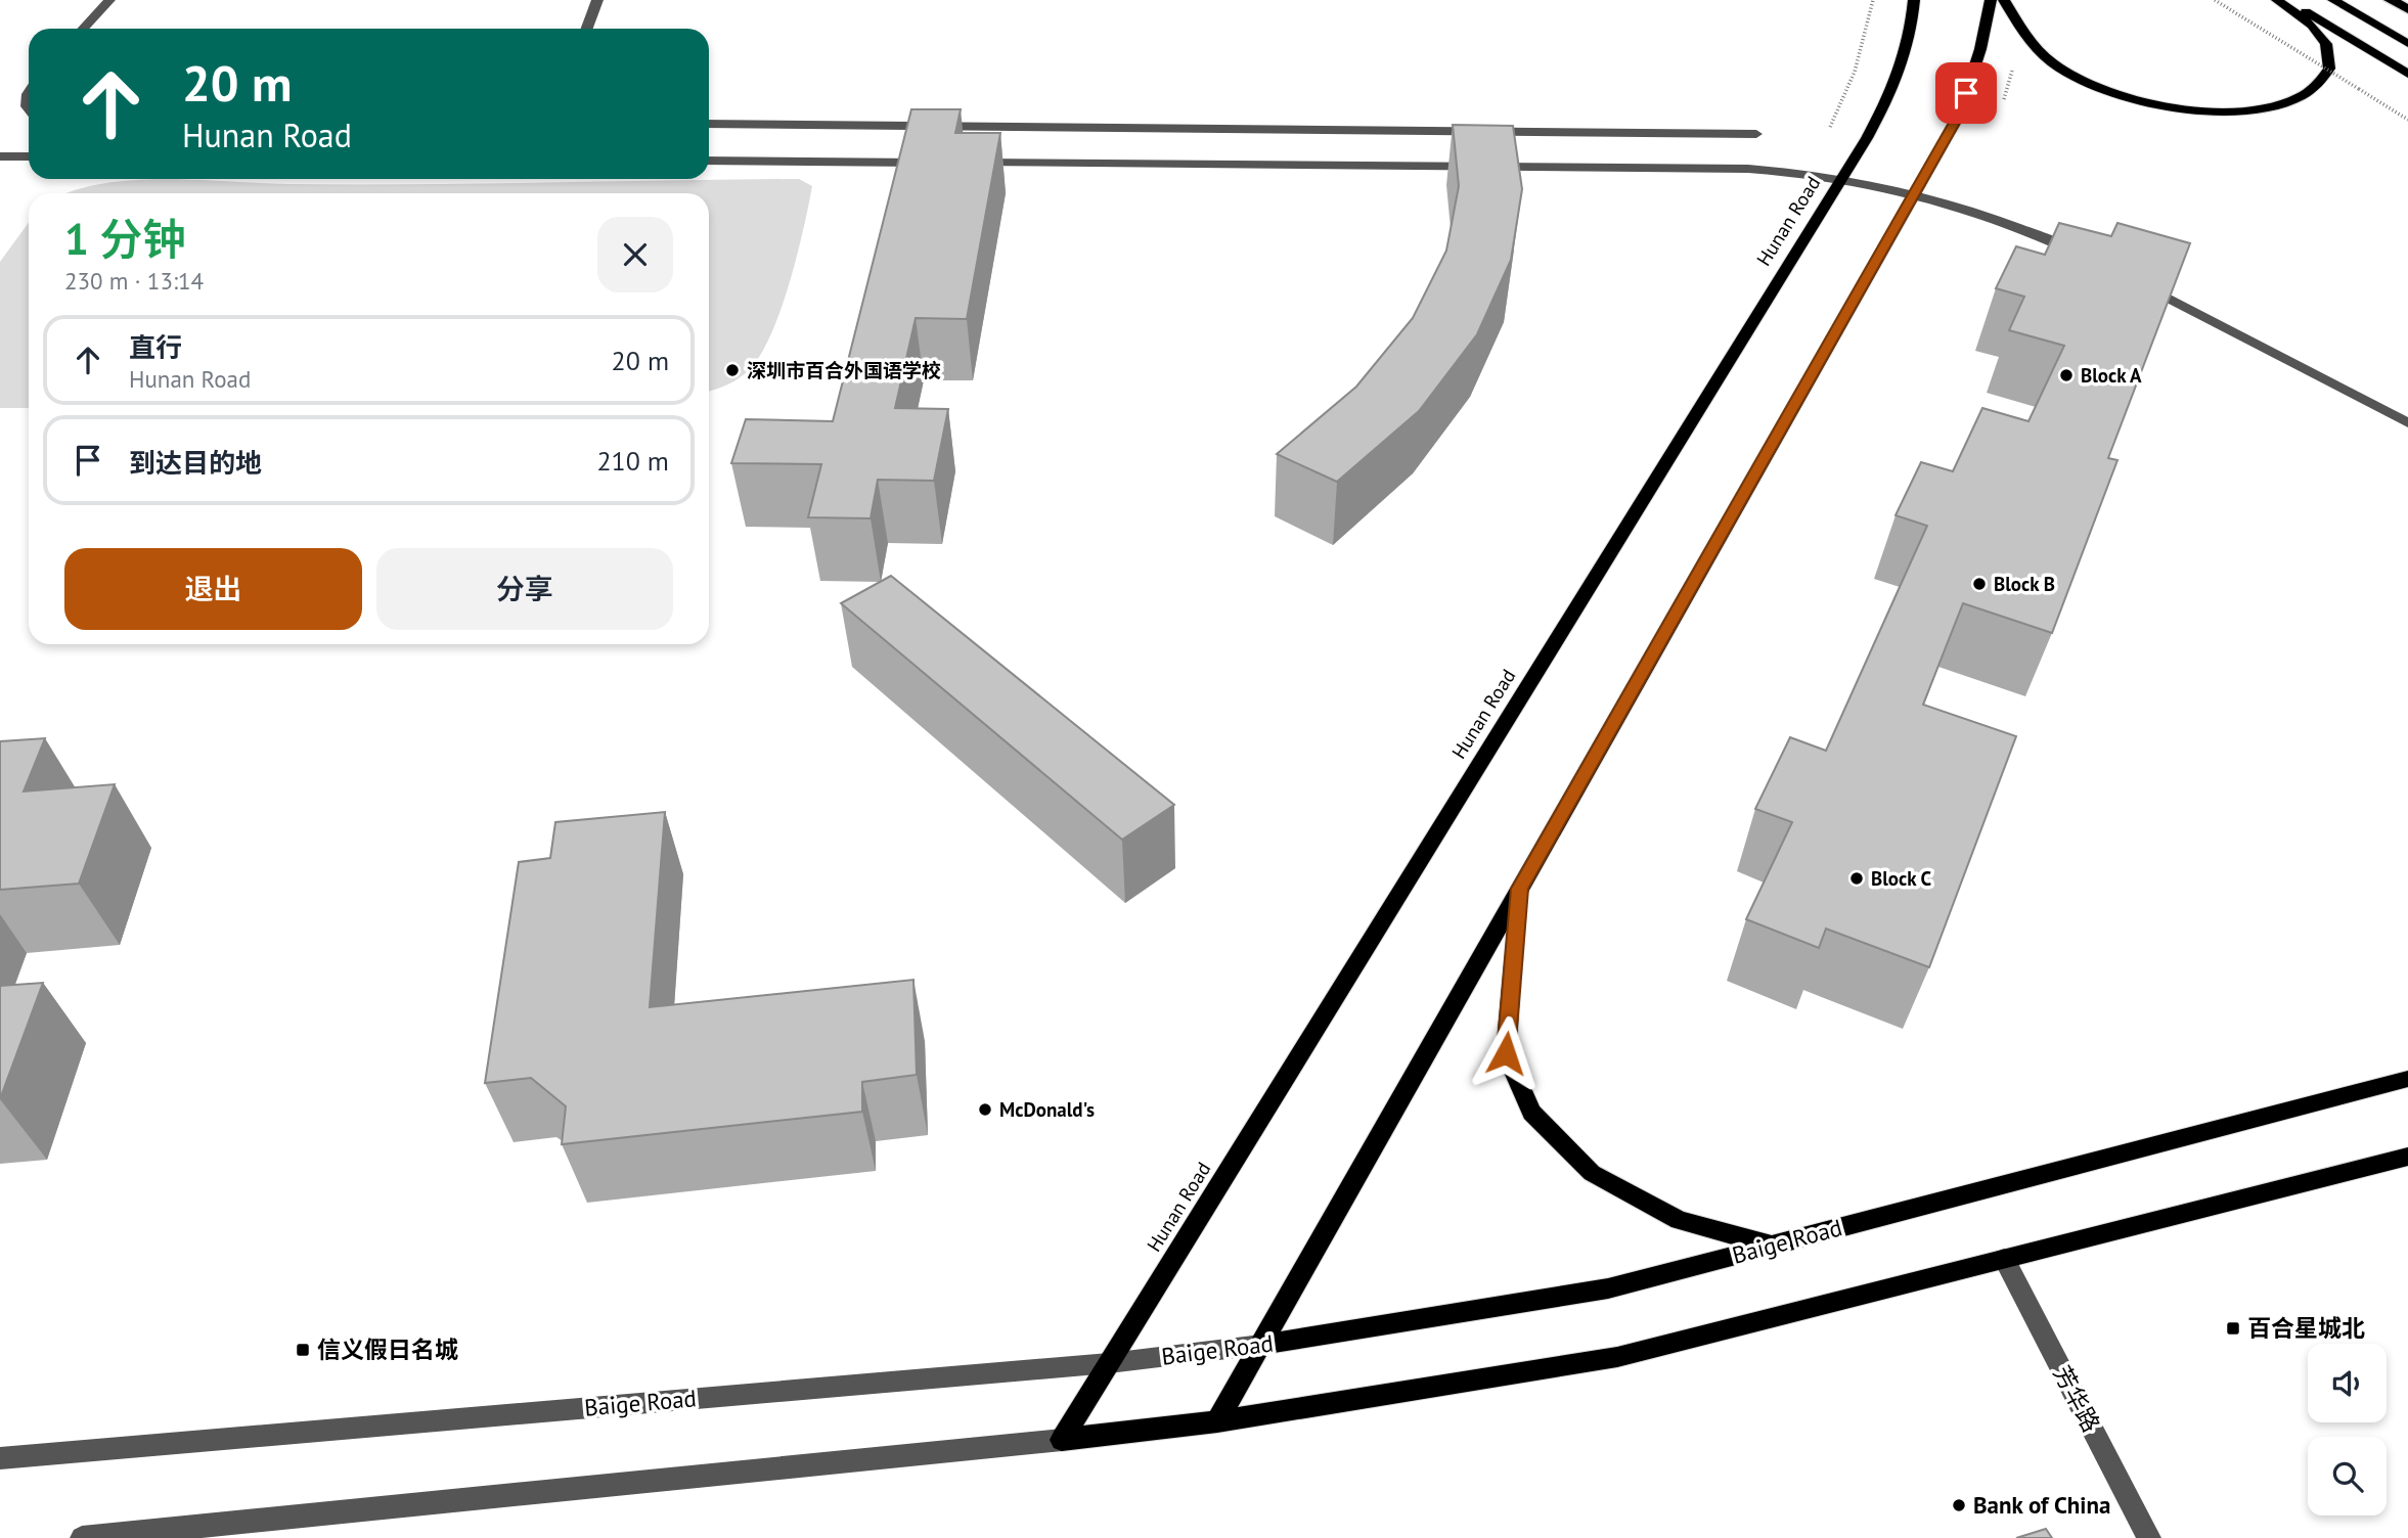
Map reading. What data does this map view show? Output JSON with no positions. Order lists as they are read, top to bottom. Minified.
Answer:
{"streets":{"main road":["Hunan Road","Baige Road"],"street":["芳华路"]},"crossings":[["Hunan Road","Baige Road"]],"places":{"other":["深圳市百合外国语学校","Block A","Block B","Block C","McDonald's","Bank of China"],"transit":["百合星城北","信义假日名城"]},"page":{"turn":["20 m","Hunan Road"],"heading":["1 分钟","230 m · 13:14"],"list":[{"name":"直行","note":"Hunan Road","value":"20 m"},{"name":"到达目的地","value":"210 m"}],"buttons":["退出","分享"]}}
